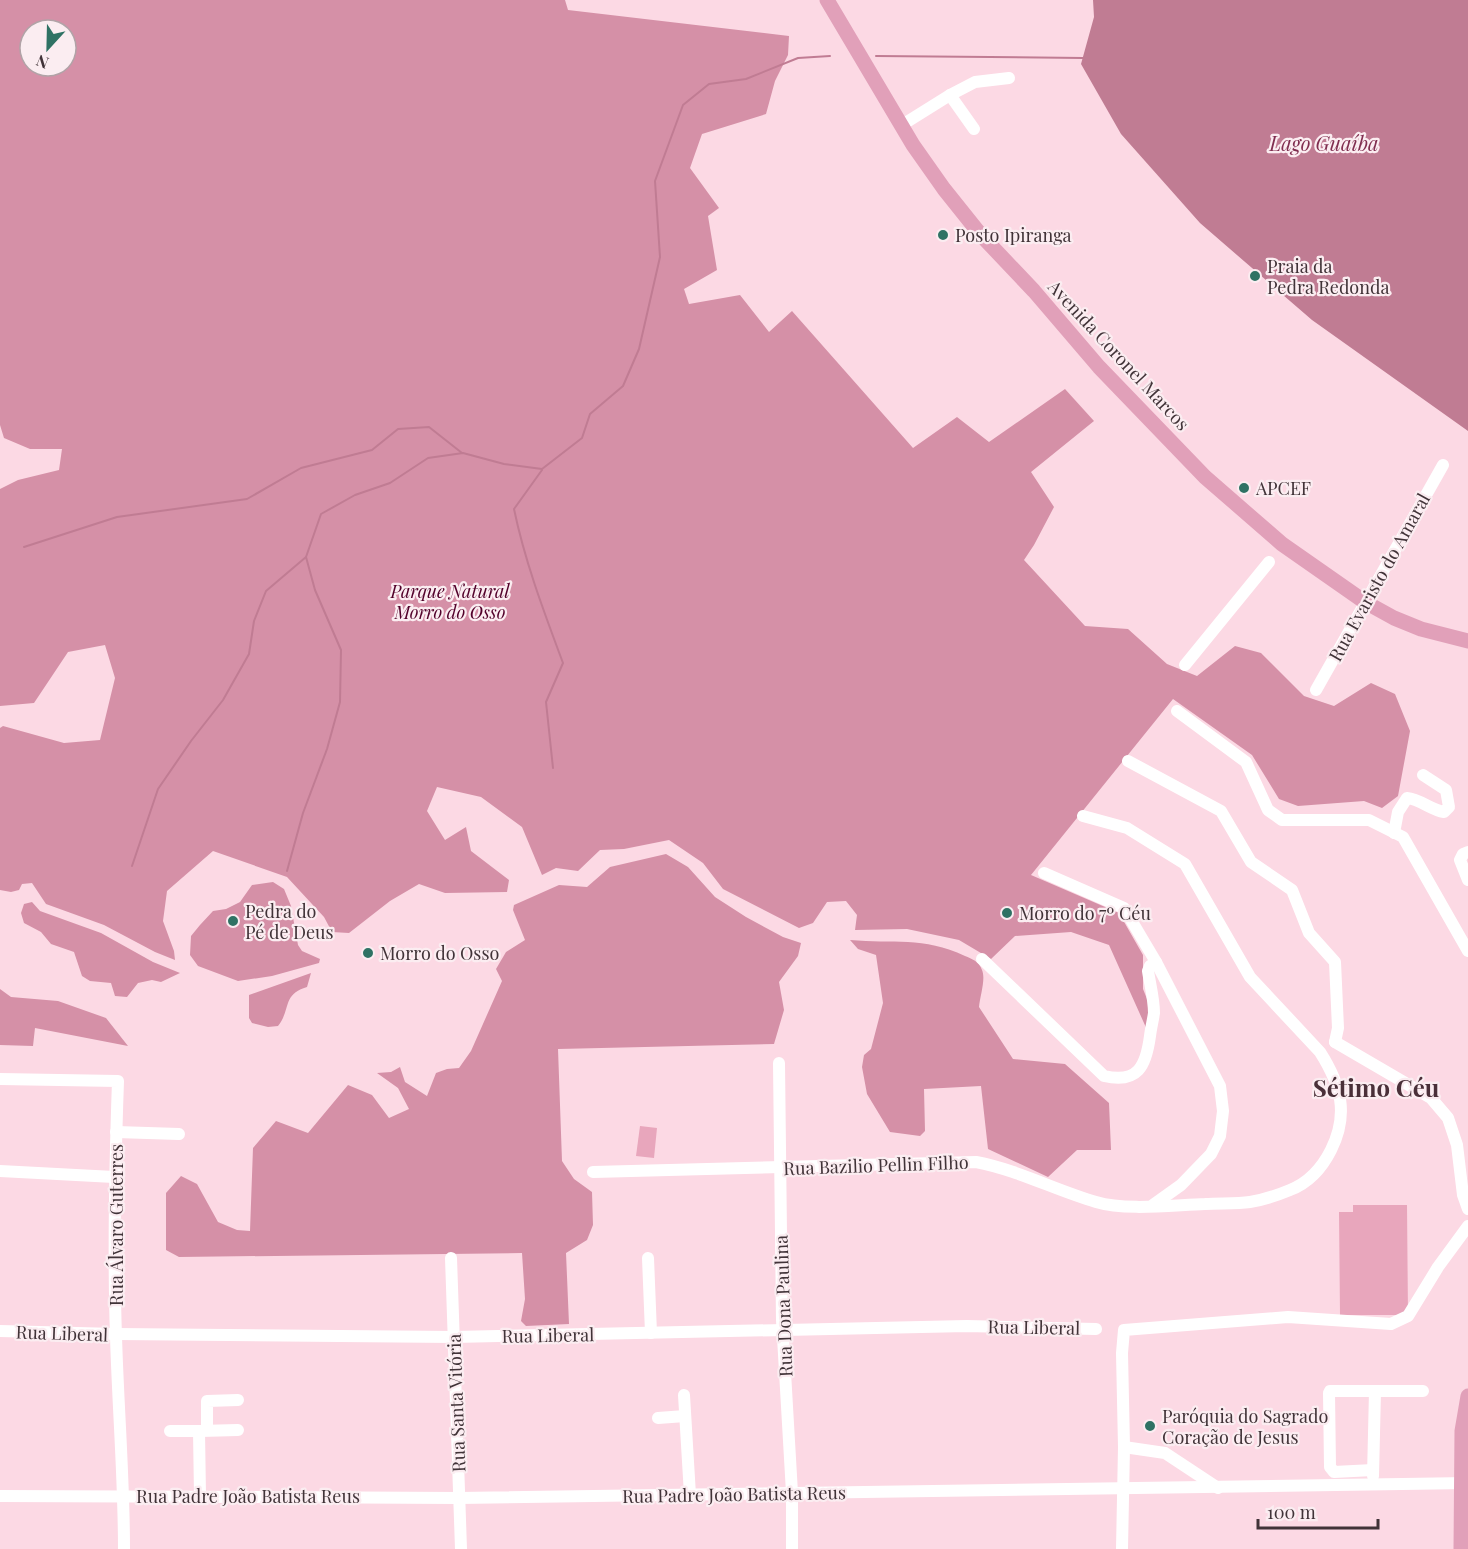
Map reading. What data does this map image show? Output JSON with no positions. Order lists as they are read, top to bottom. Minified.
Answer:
{"streets":{"main road":["Avenida Coronel Marcos"],"street":["Rua Evaristo do Amaral","Rua Bazilio Pellin Filho","Rua Álvaro Guterres","Rua Dona Paulina","Rua Liberal","Rua Santa Vitória","Rua Padre João Batista Reus"]},"crossings":[["Avenida Coronel Marcos","Rua Evaristo do Amaral"],["Rua Bazilio Pellin Filho","Rua Dona Paulina"],["Rua Álvaro Guterres","Rua Liberal"],["Rua Álvaro Guterres","Rua Padre João Batista Reus"],["Rua Dona Paulina","Rua Liberal"],["Rua Dona Paulina","Rua Padre João Batista Reus"],["Rua Liberal","Rua Santa Vitória"],["Rua Santa Vitória","Rua Padre João Batista Reus"]],"districts":["Sétimo Céu"],"water":["Lago Guaíba"],"parks":["Parque Natural Morro do Osso"],"places":["Posto Ipiranga","Praia da Pedra Redonda","APCEF","Morro do 7º Céu","Pedra do Pé de Deus","Morro do Osso","Paróquia do Sagrado Coração de Jesus"],"scale_bar":"100 m","north":"bottom"}
